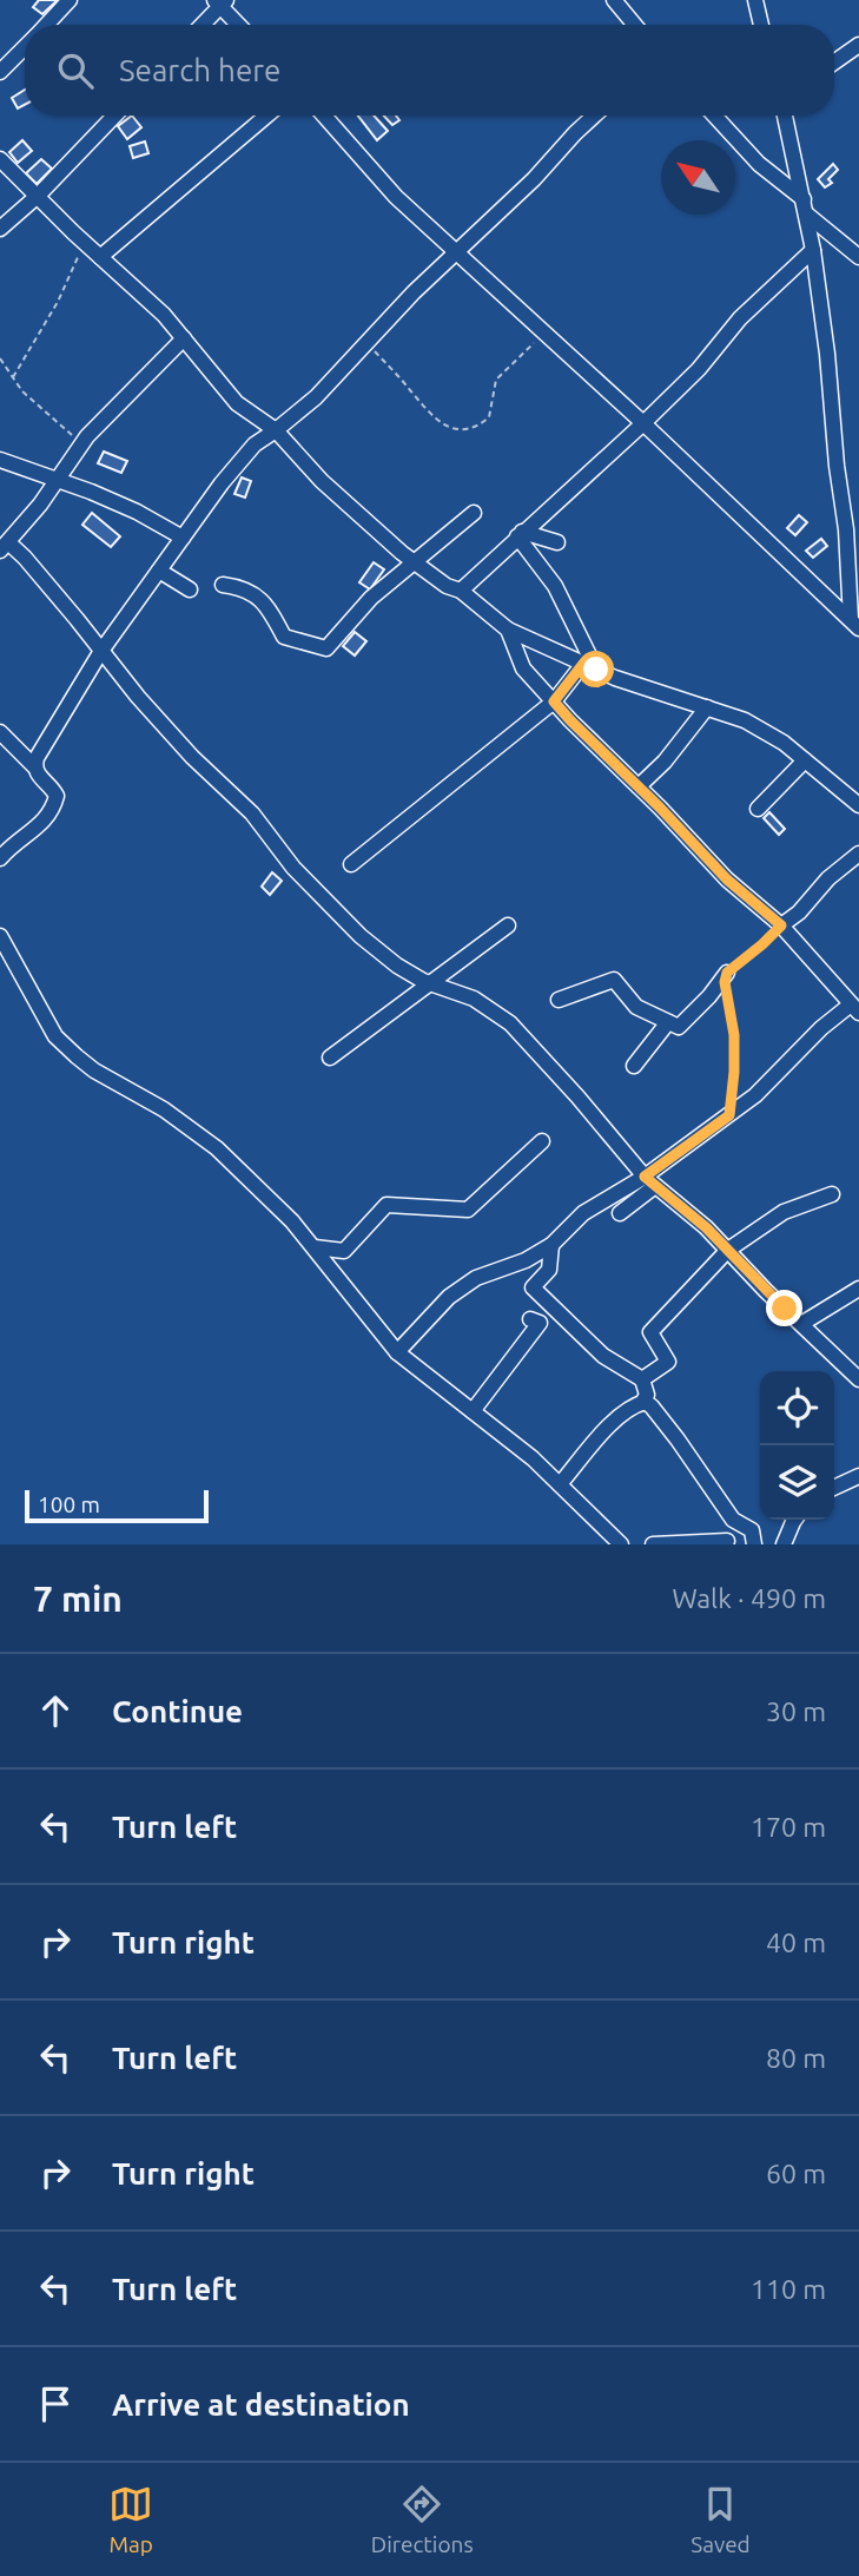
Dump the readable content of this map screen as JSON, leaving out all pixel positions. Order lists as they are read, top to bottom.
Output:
{
  "scale_bar": "100 m",
  "north": "top left",
  "page": {
    "search": "Search here",
    "scale": "100 m",
    "heading": ["7 min", "Walk · 490 m"],
    "list": [
      ["Continue", "30 m"],
      ["Turn left", "170 m"],
      ["Turn right", "40 m"],
      ["Turn left", "80 m"],
      ["Turn right", "60 m"],
      ["Turn left", "110 m"],
      "Arrive at destination"
    ],
    "nav": ["Map", "Directions", "Saved"]
  }
}
